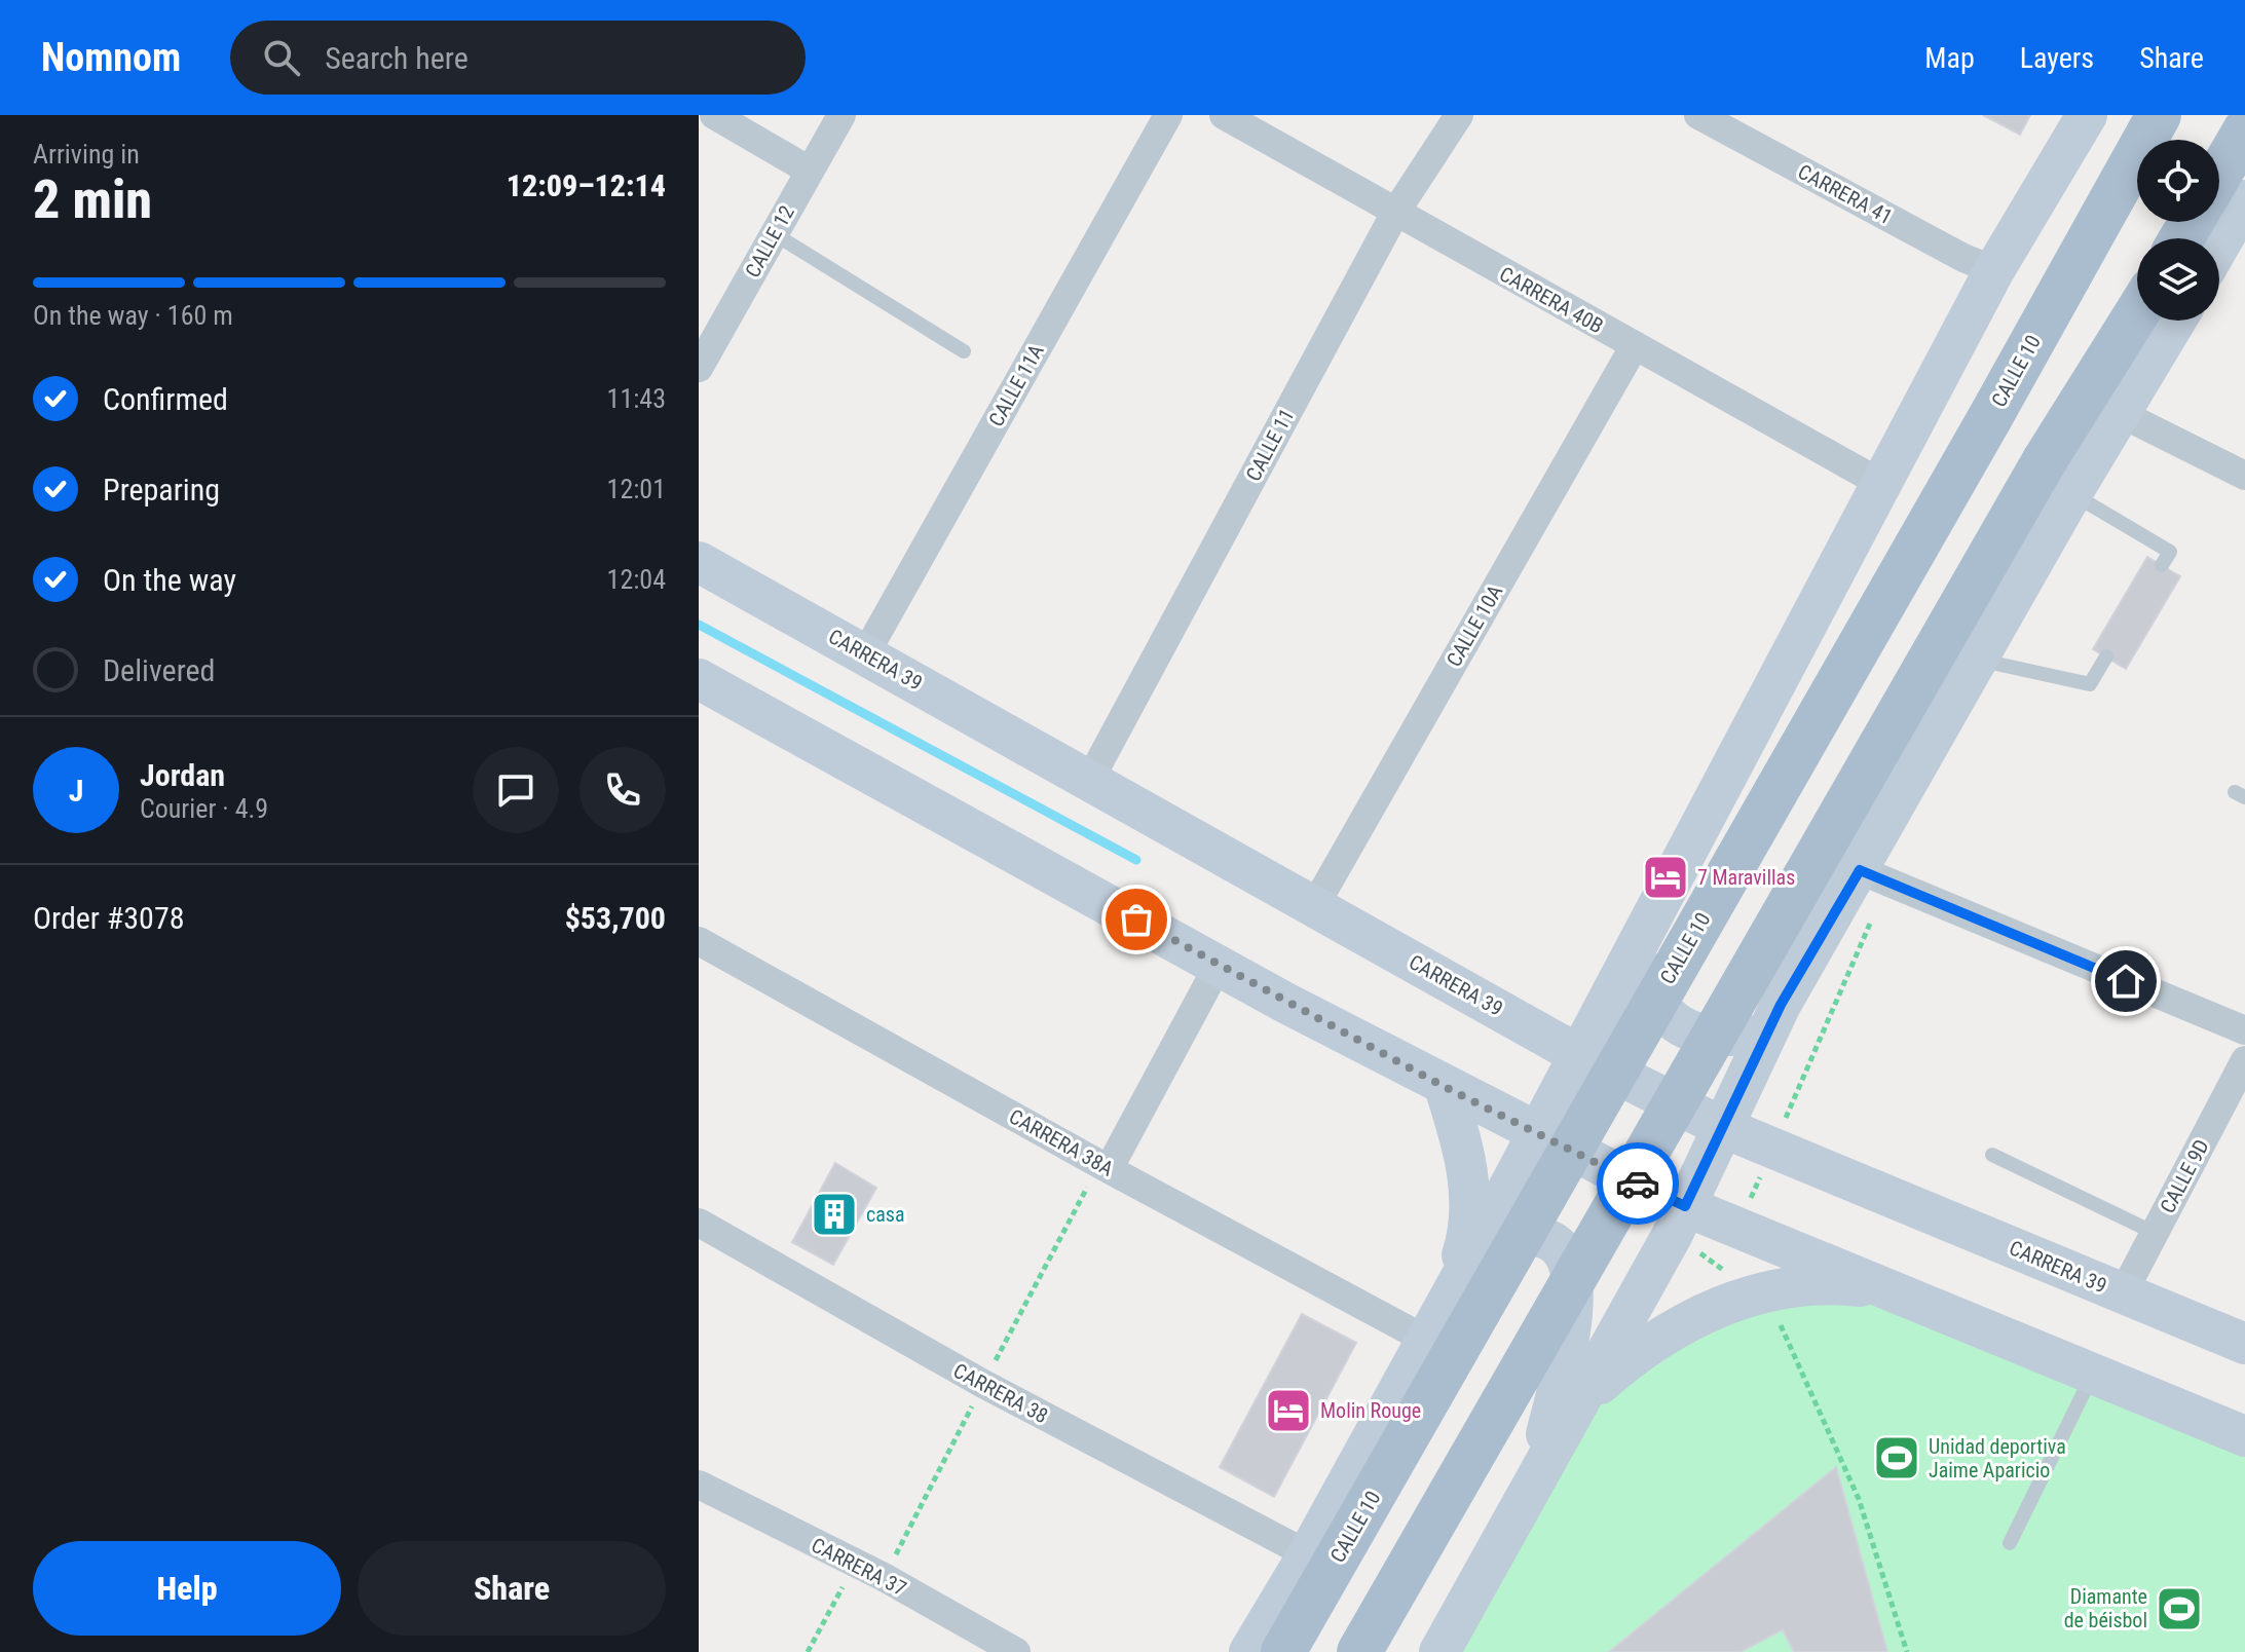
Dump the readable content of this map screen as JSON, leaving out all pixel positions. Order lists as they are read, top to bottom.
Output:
{
  "streets": {
    "main road": ["CALLE 10", "CARRERA 39"],
    "street": [
      "CARRERA 41",
      "CALLE 12",
      "CARRERA 40B",
      "CALLE 11A",
      "CALLE 11",
      "CALLE 10A",
      "CARRERA 38A",
      "CALLE 9D",
      "CARRERA 38",
      "CARRERA 37"
    ]
  },
  "crossings": [
    ["CARRERA 41", "CALLE 10"],
    ["CARRERA 40B", "CALLE 10"],
    ["CARRERA 40B", "CALLE 11"],
    ["CARRERA 40B", "CALLE 10A"],
    ["CALLE 10", "CARRERA 39"],
    ["CALLE 10", "CARRERA 38A"],
    ["CALLE 10", "CARRERA 38"],
    ["CALLE 11A", "CARRERA 39"],
    ["CALLE 11", "CARRERA 39"],
    ["CALLE 10A", "CARRERA 39"],
    ["CARRERA 39", "CALLE 9D"]
  ],
  "places": {
    "hotel": ["7 Maravillas", "Molin Rouge"],
    "building": ["casa"],
    "sports": ["Unidad deportiva Jaime Aparicio", "Diamante de béisbol"]
  },
  "page": {
    "header": "Nomnom",
    "search": "Search here",
    "nav": ["Map", "Layers", "Share"],
    "heading": ["2 min", "Arriving in", "12:09–12:14"],
    "panel": [
      "Jordan",
      "Courier · 4.9",
      "Order #3078",
      "$53,700"
    ],
    "bar": "On the way · 160 m",
    "list": [
      ["Confirmed", "11:43"],
      ["Preparing", "12:01"],
      ["On the way", "12:04"],
      "Delivered"
    ],
    "round": "J",
    "buttons": ["Help", "Share"]
  }
}
